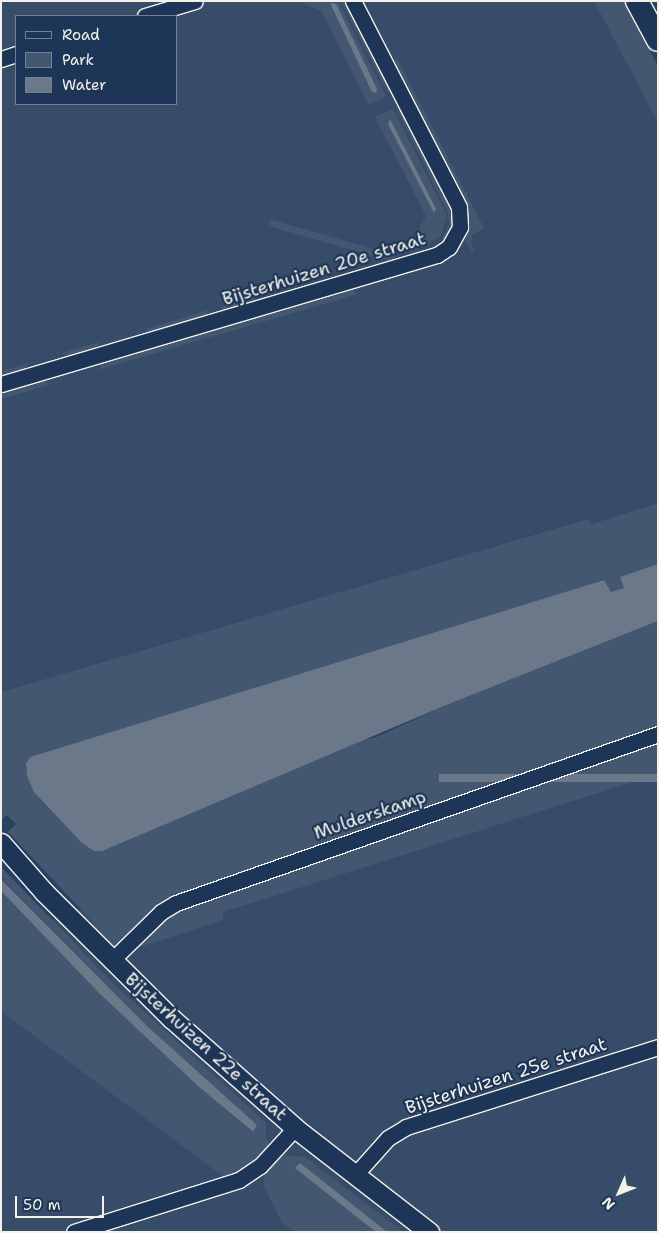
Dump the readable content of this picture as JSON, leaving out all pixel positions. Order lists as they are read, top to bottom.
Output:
{
  "streets": {
    "main road": ["Bijsterhuizen 22e straat"],
    "street": ["Bijsterhuizen 20e straat", "Mulderskamp", "Bijsterhuizen 25e straat"]
  },
  "crossings": [
    ["Mulderskamp", "Bijsterhuizen 22e straat"],
    ["Bijsterhuizen 22e straat", "Bijsterhuizen 25e straat"]
  ],
  "legend": ["Road", "Park", "Water"],
  "scale_bar": "50 m",
  "north": "bottom left"
}
